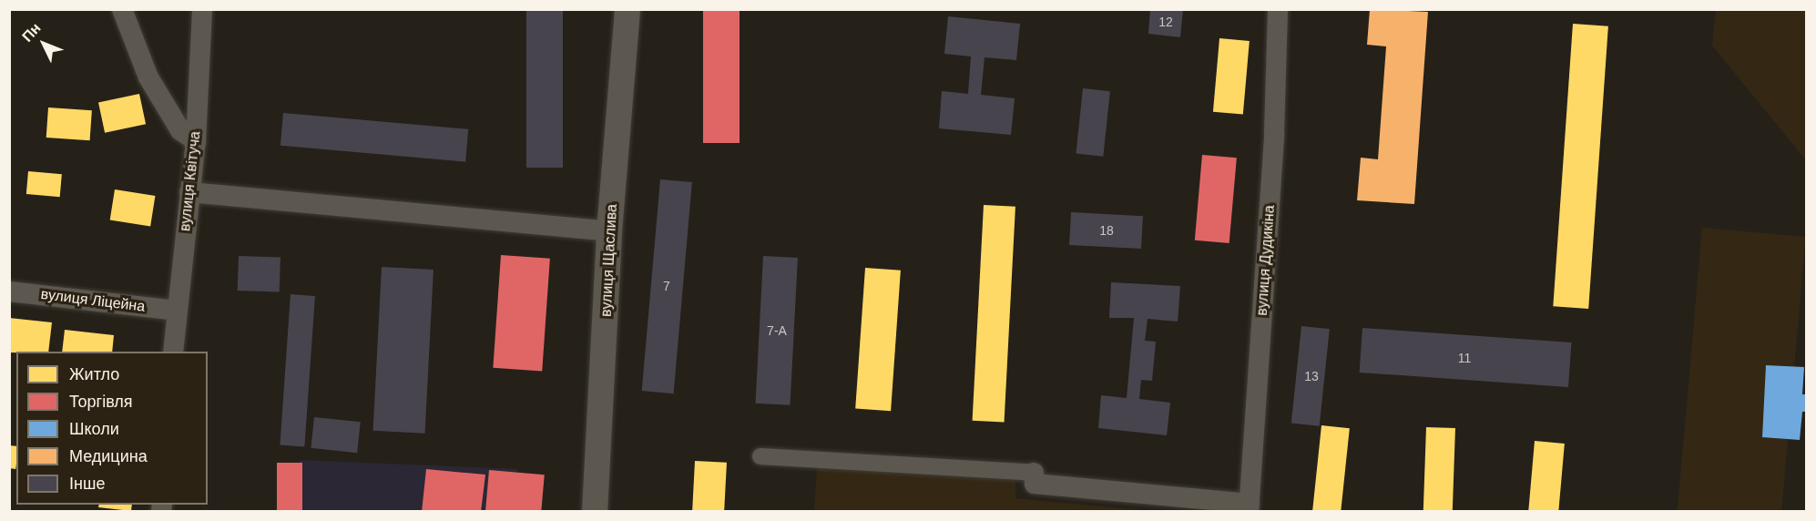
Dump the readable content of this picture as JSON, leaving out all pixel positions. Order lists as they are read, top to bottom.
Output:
{
  "streets": {
    "street": [
      "вулиця Квітуча",
      "вулиця Щаслива",
      "вулиця Дудикіна",
      "вулиця Ліцейна"
    ]
  },
  "crossings": [
    ["вулиця Квітуча", "вулиця Ліцейна"]
  ],
  "house_numbers": [
    "12",
    "18",
    "7",
    "7-А",
    "11",
    "13"
  ],
  "legend": [
    "Житло",
    "Торгівля",
    "Школи",
    "Медицина",
    "Інше"
  ],
  "north": "top left"
}
